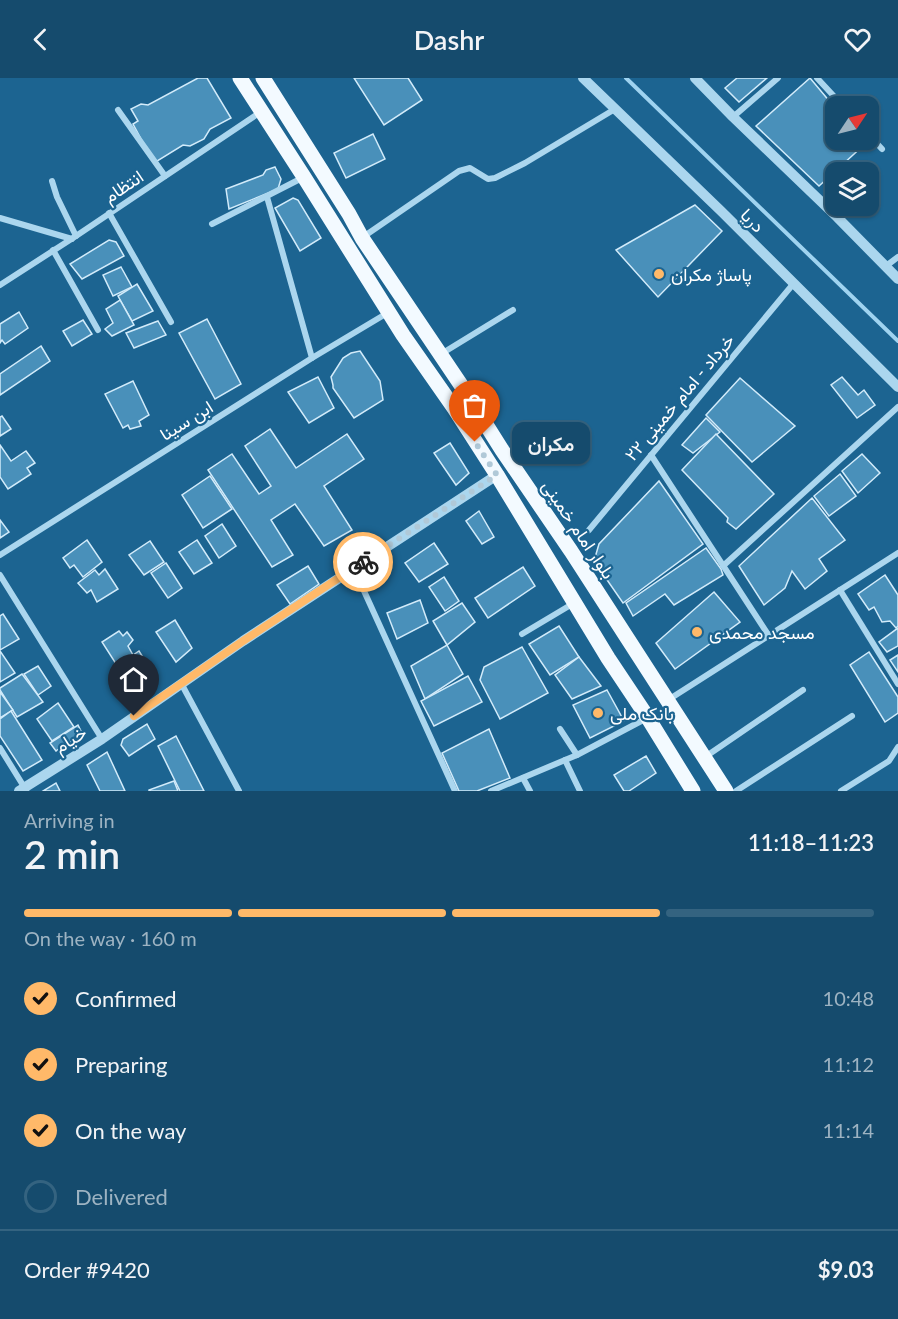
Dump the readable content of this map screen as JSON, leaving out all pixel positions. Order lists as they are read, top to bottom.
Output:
{
  "streets": {
    "main road": ["بلوار امام خمینی"],
    "street": [
      "انتظام",
      "دریا",
      "خرداد - امام خمینی ۲۲",
      "ابن سینا",
      "خیام"
    ]
  },
  "crossings": [
    ["دریا", "خرداد - امام خمینی ۲۲"]
  ],
  "places": [
    "پاساژ مکران",
    "مکران",
    "مسجد محمدی",
    "بانک ملی"
  ],
  "north": "top right",
  "page": {
    "header": "Dashr",
    "bubble": "مکران",
    "heading": ["2 min", "Arriving in", "11:18–11:23"],
    "panel": ["Order #9420", "$9.03"],
    "bar": "On the way · 160 m",
    "list": [
      ["Confirmed", "10:48"],
      ["Preparing", "11:12"],
      ["On the way", "11:14"],
      "Delivered"
    ]
  }
}
